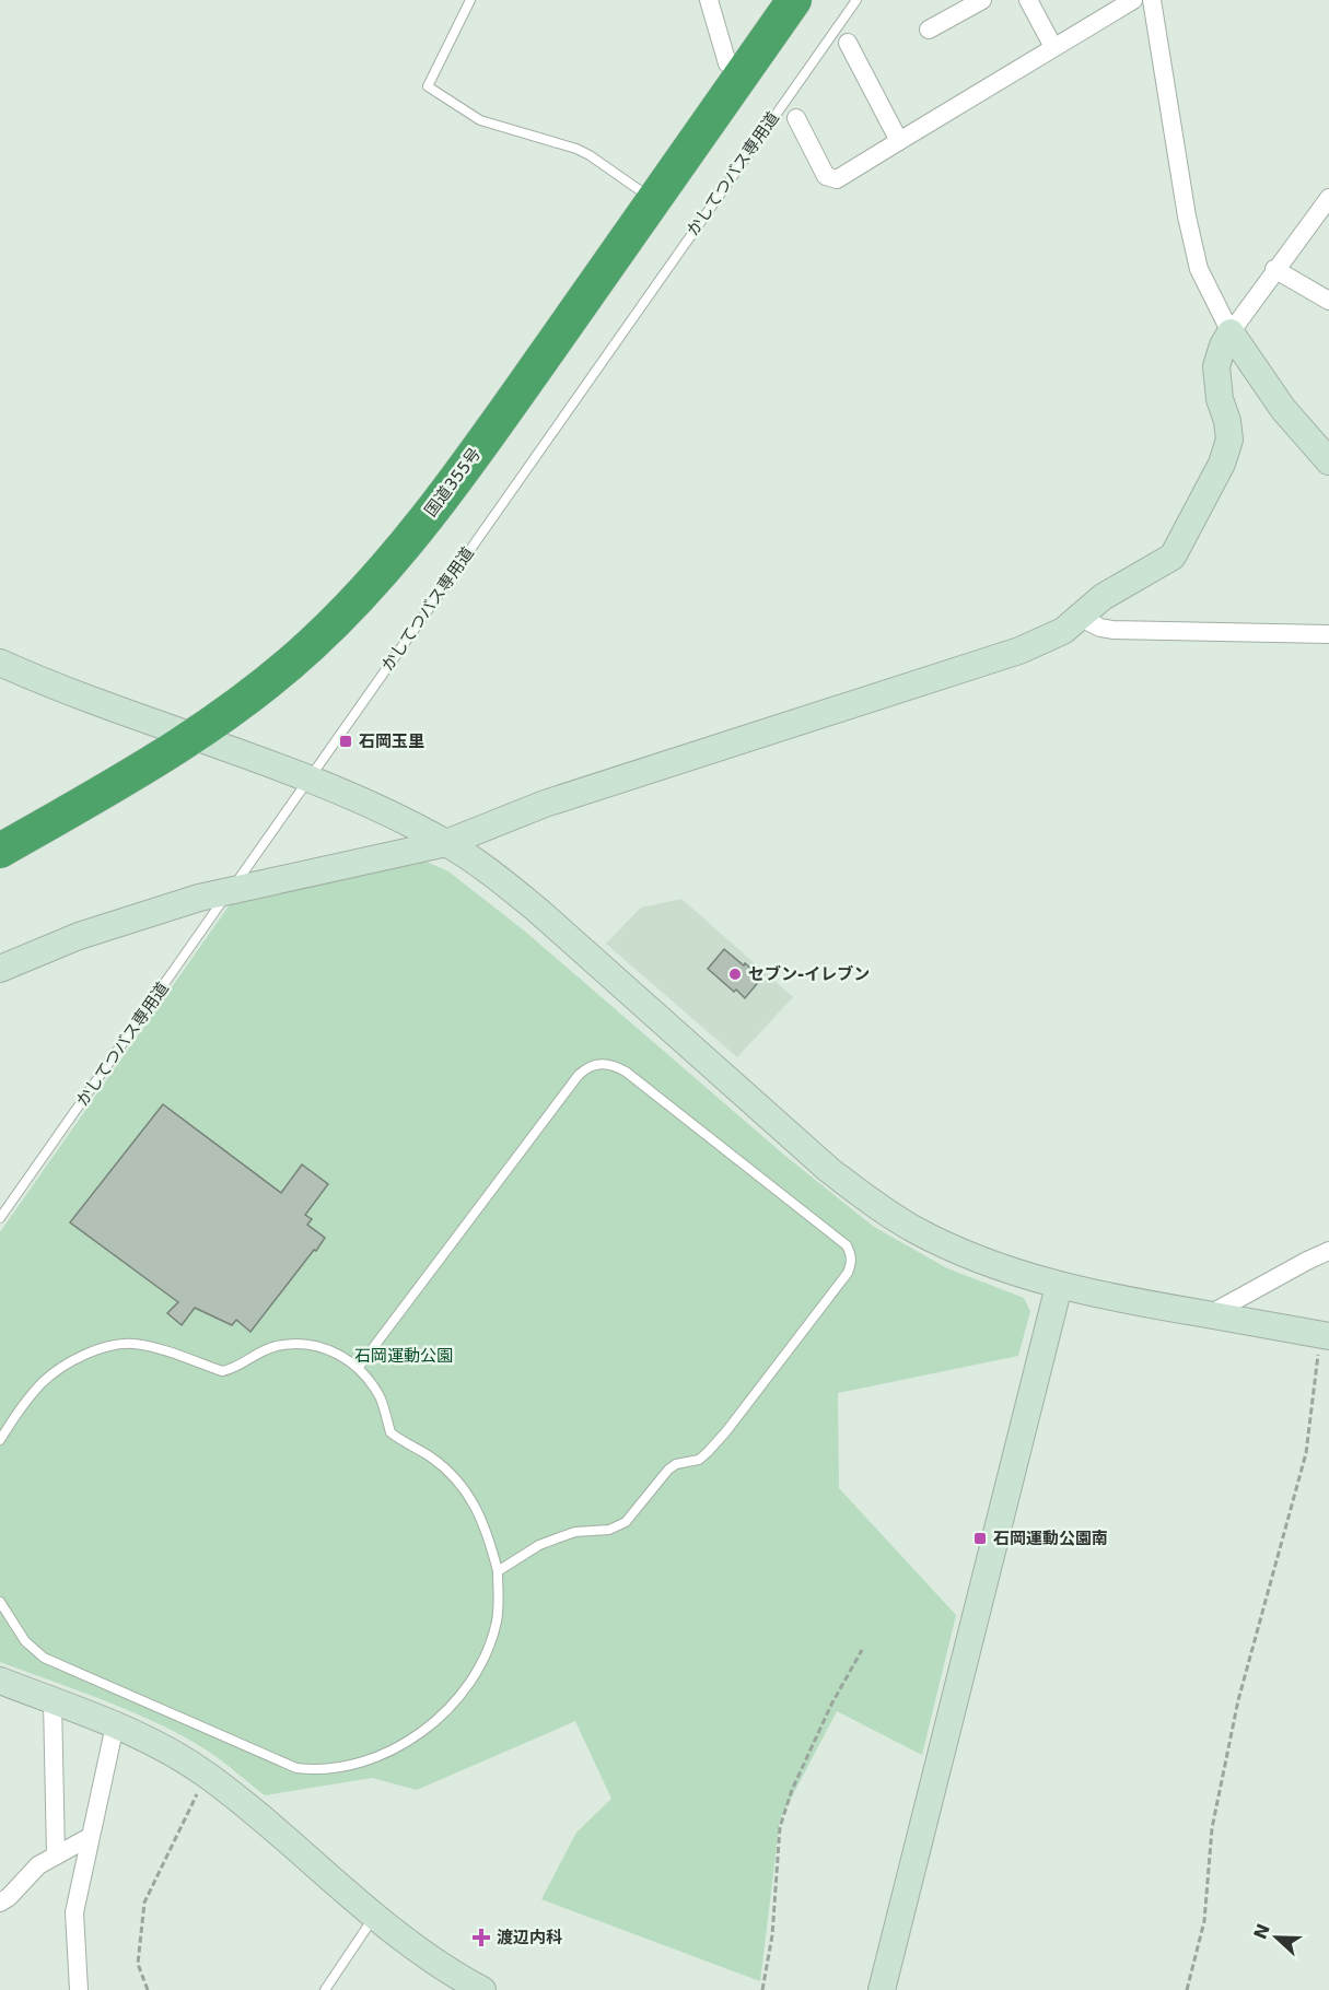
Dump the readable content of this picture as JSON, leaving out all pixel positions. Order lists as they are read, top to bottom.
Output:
{
  "streets": {
    "highway": ["国道355号"],
    "lane": ["かしてつバス専用道"]
  },
  "parks": ["石岡運動公園"],
  "places": {
    "transit": ["石岡玉里", "石岡運動公園南"],
    "other": ["セブン-イレブン"],
    "health": ["渡辺内科"]
  },
  "north": "left"
}
